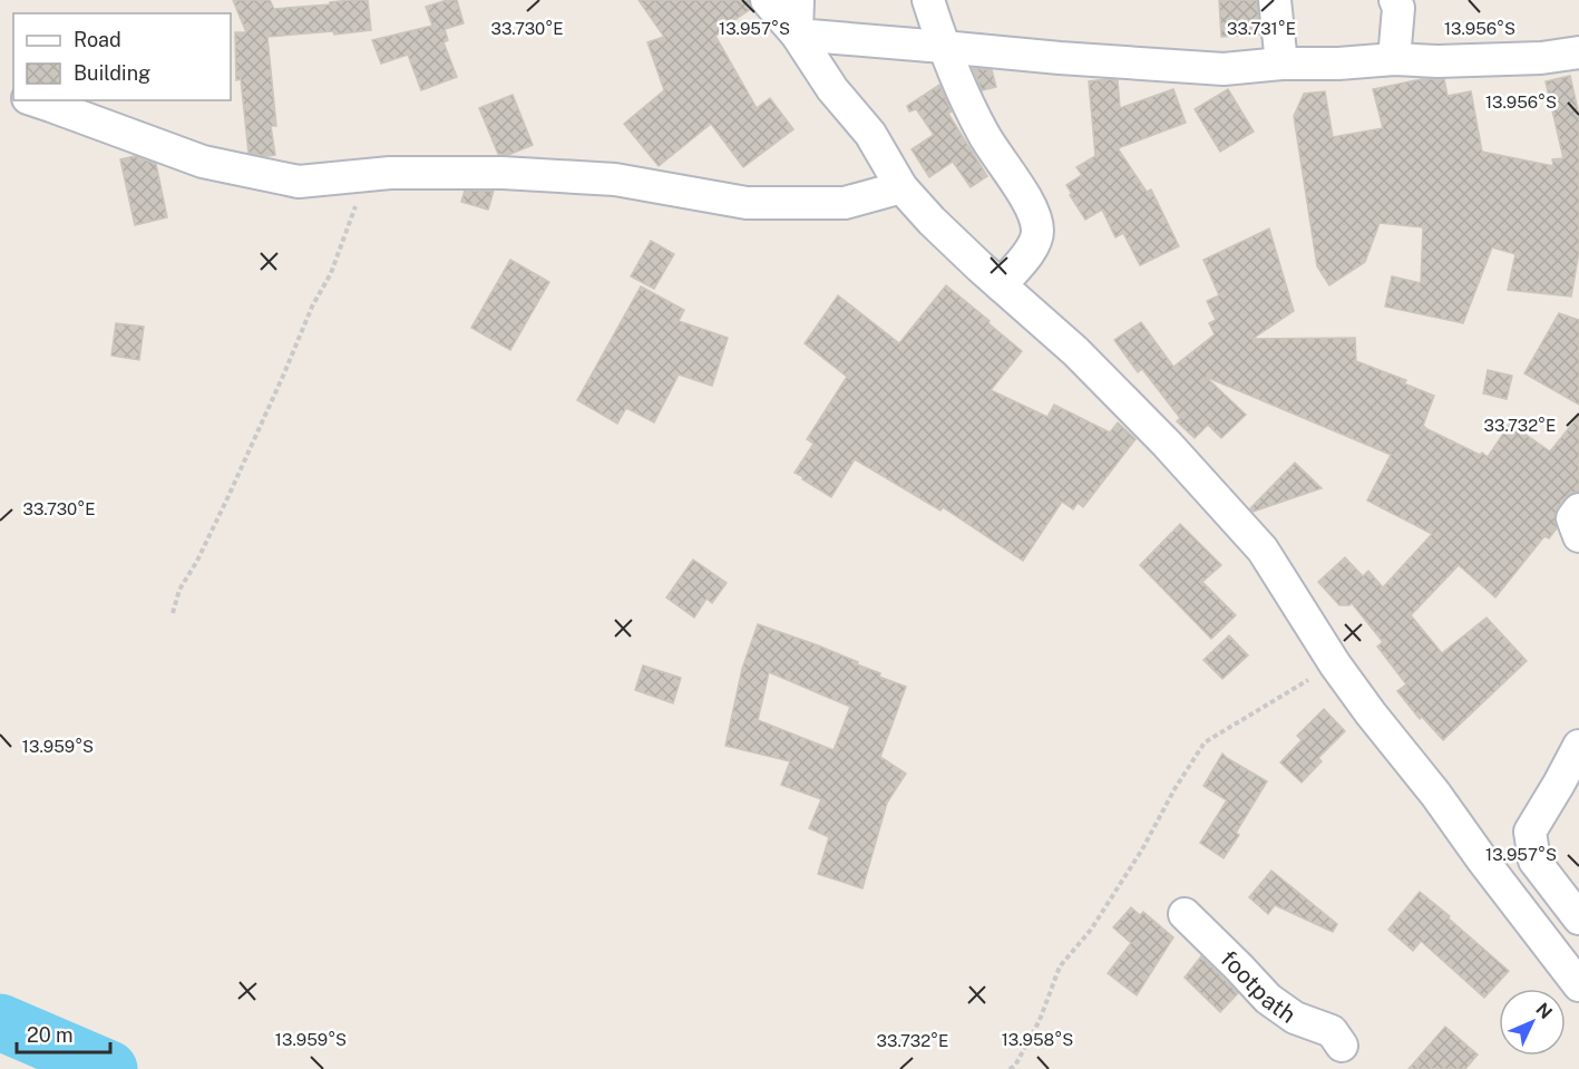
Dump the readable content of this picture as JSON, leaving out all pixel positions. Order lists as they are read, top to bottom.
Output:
{
  "streets": {
    "street": ["footpath"]
  },
  "legend": ["Road", "Building"],
  "scale_bar": "20 m",
  "north": "top right",
  "coordinates": [
    "33.730°E",
    "33.731°E",
    "13.957°S",
    "13.956°S",
    "33.732°E",
    "13.959°S",
    "13.958°S"
  ]
}
